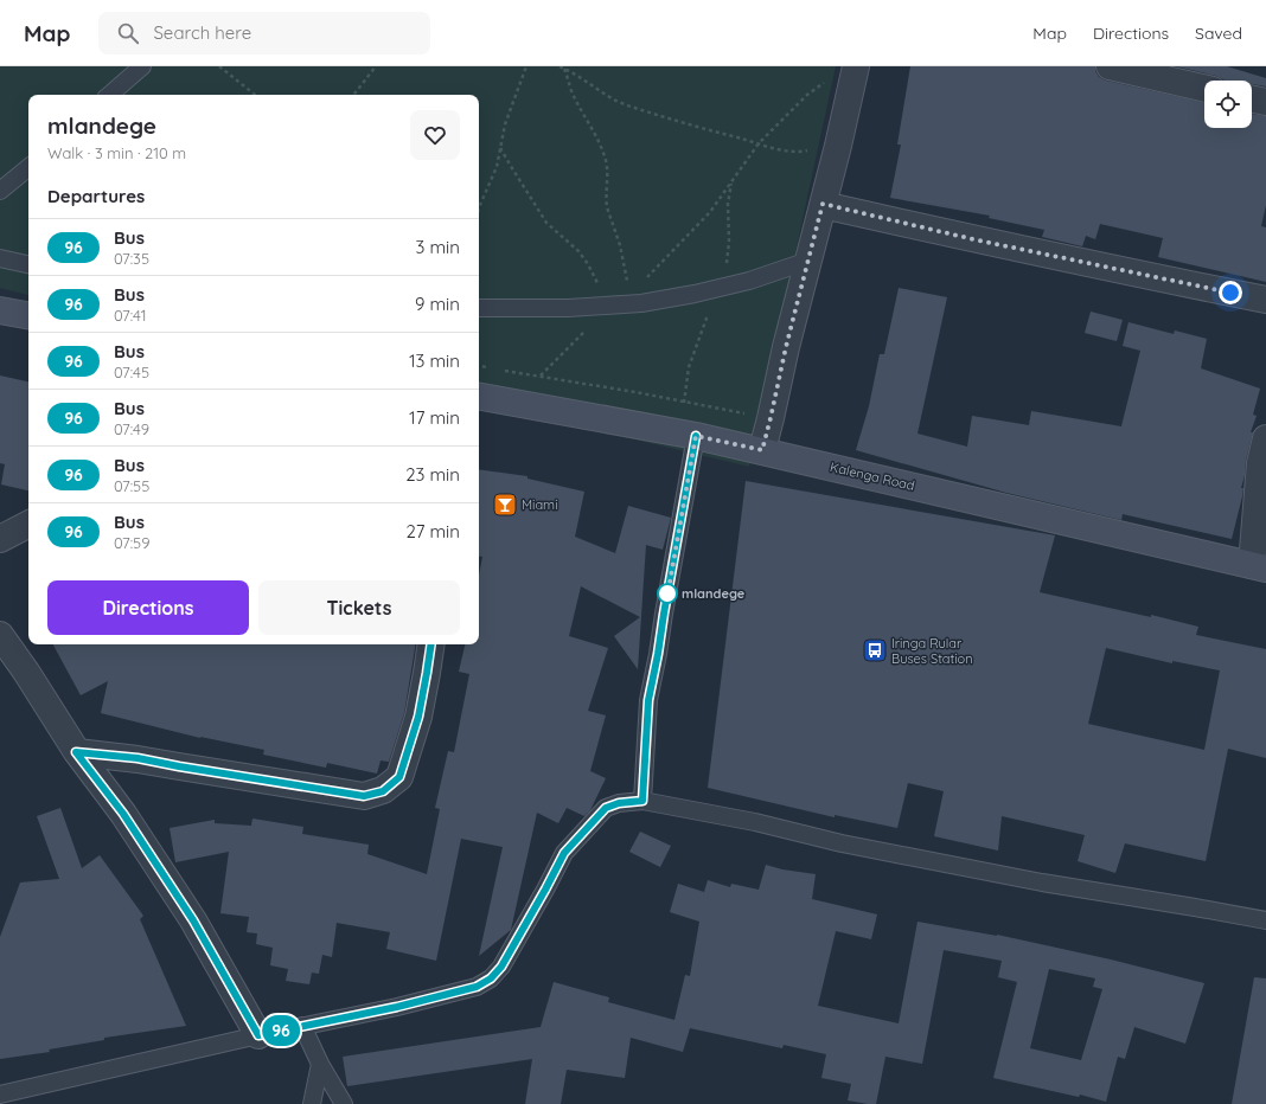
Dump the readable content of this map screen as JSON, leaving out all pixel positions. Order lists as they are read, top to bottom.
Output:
{
  "streets": {
    "main road": ["Kalenga Road"]
  },
  "places": {
    "bar": ["Miami"],
    "other": ["mlandege"],
    "bus stop": ["Iringa Rular Buses Station"]
  },
  "lines": ["bus line 96"],
  "page": {
    "header": "Map",
    "search": "Search here",
    "nav": ["Map", "Directions", "Saved"],
    "on_map": "96",
    "heading": [
      ["mlandege", "Walk · 3 min · 210 m"],
      "Departures"
    ],
    "list": [
      {
        "mark": "96",
        "name": "Bus",
        "note": "07:35",
        "value": "3 min"
      },
      {
        "mark": "96",
        "name": "Bus",
        "note": "07:41",
        "value": "9 min"
      },
      {
        "mark": "96",
        "name": "Bus",
        "note": "07:45",
        "value": "13 min"
      },
      {
        "mark": "96",
        "name": "Bus",
        "note": "07:49",
        "value": "17 min"
      },
      {
        "mark": "96",
        "name": "Bus",
        "note": "07:55",
        "value": "23 min"
      },
      {
        "mark": "96",
        "name": "Bus",
        "note": "07:59",
        "value": "27 min"
      }
    ],
    "buttons": ["Directions", "Tickets"]
  }
}
